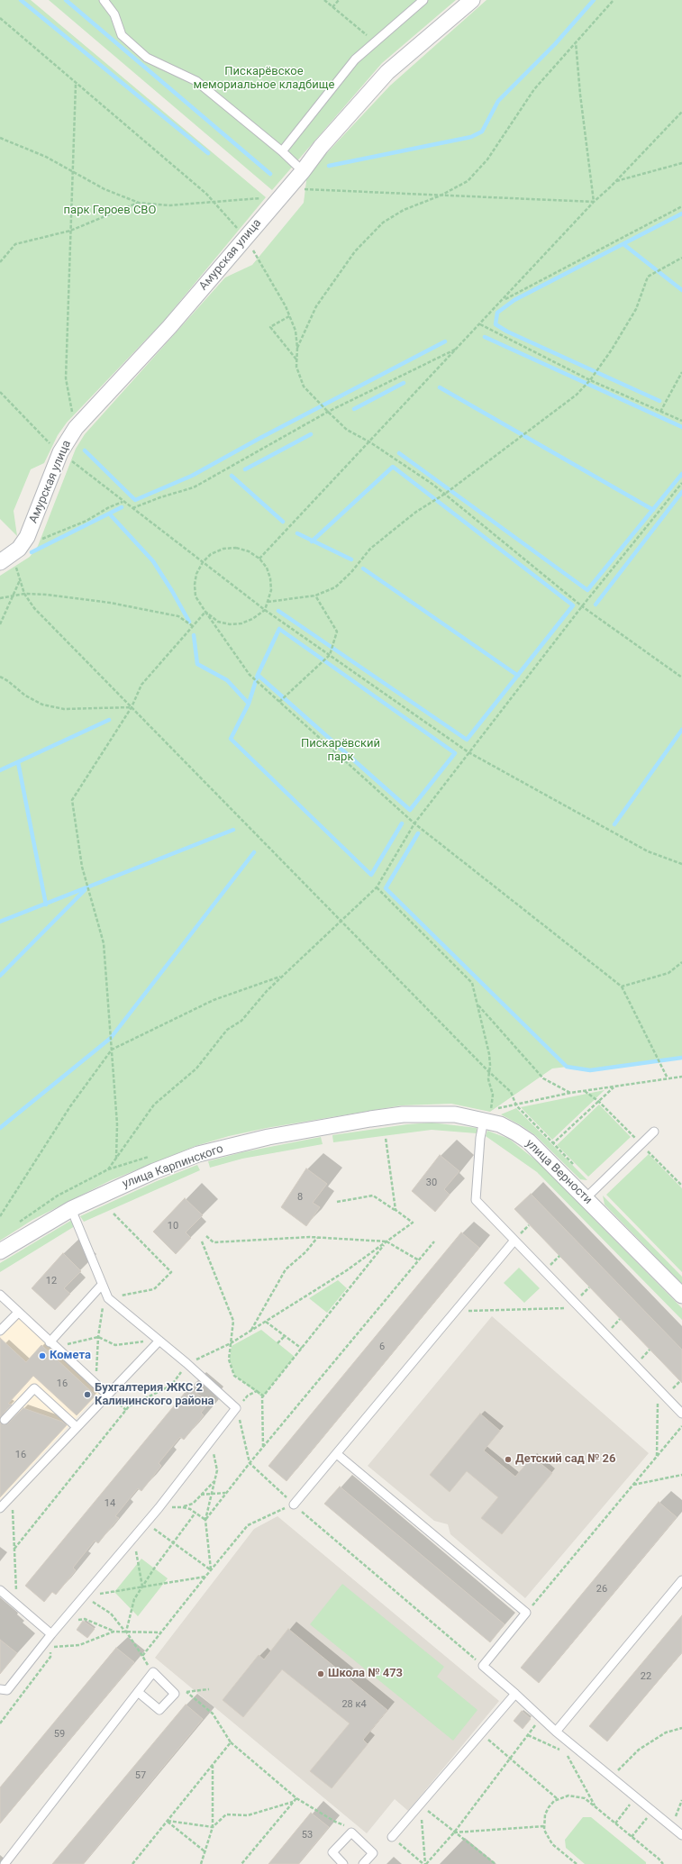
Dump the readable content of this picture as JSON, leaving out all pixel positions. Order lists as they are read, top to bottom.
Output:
{
  "streets": {
    "street": ["Амурская улица", "улица Карпинского", "улица Верности"]
  },
  "crossings": [
    ["улица Карпинского", "улица Верности"]
  ],
  "parks": ["Пискарёвское мемориальное кладбище", "парк Героев СВО", "Пискарёвский парк"],
  "places": [
    "Комета",
    "Бухгалтерия ЖКС 2 Калининского района",
    "Детский сад № 26",
    "Школа № 473"
  ],
  "house_numbers": [
    "30",
    "8",
    "10",
    "12",
    "6",
    "16",
    "16",
    "14",
    "26",
    "22",
    "28 к4",
    "59",
    "57",
    "53"
  ]
}
